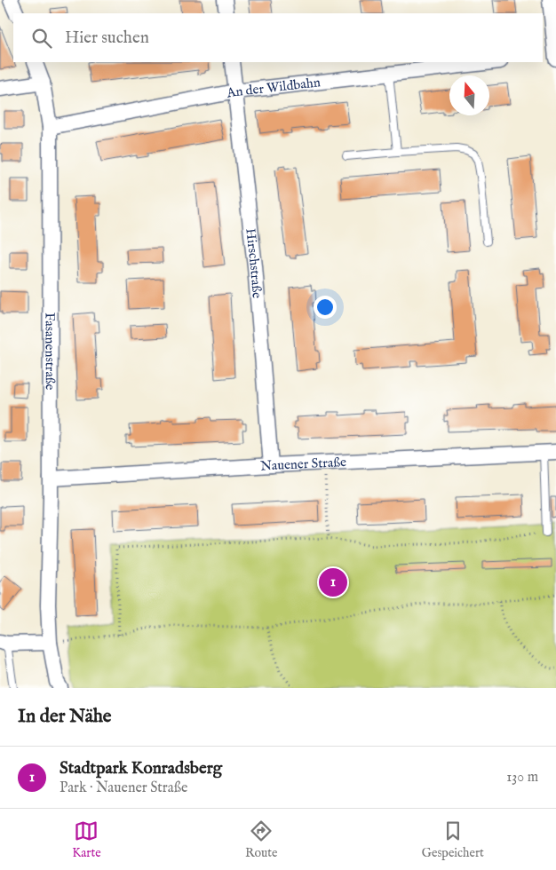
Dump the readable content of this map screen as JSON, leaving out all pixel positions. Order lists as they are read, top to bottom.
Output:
{
  "streets": {
    "street": [
      "An der Wildbahn",
      "Hirschstraße",
      "Fasanenstraße",
      "Nauener Straße"
    ]
  },
  "crossings": [
    ["An der Wildbahn", "Hirschstraße"],
    ["An der Wildbahn", "Fasanenstraße"],
    ["Hirschstraße", "Nauener Straße"],
    ["Fasanenstraße", "Nauener Straße"]
  ],
  "north": "top",
  "page": {
    "search": "Hier suchen",
    "pins": "1",
    "heading": "In der Nähe",
    "list": [
      {
        "mark": "1",
        "name": "Stadtpark Konradsberg",
        "note": "Park · Nauener Straße",
        "value": "130 m"
      }
    ],
    "nav": ["Karte", "Route", "Gespeichert"]
  }
}
